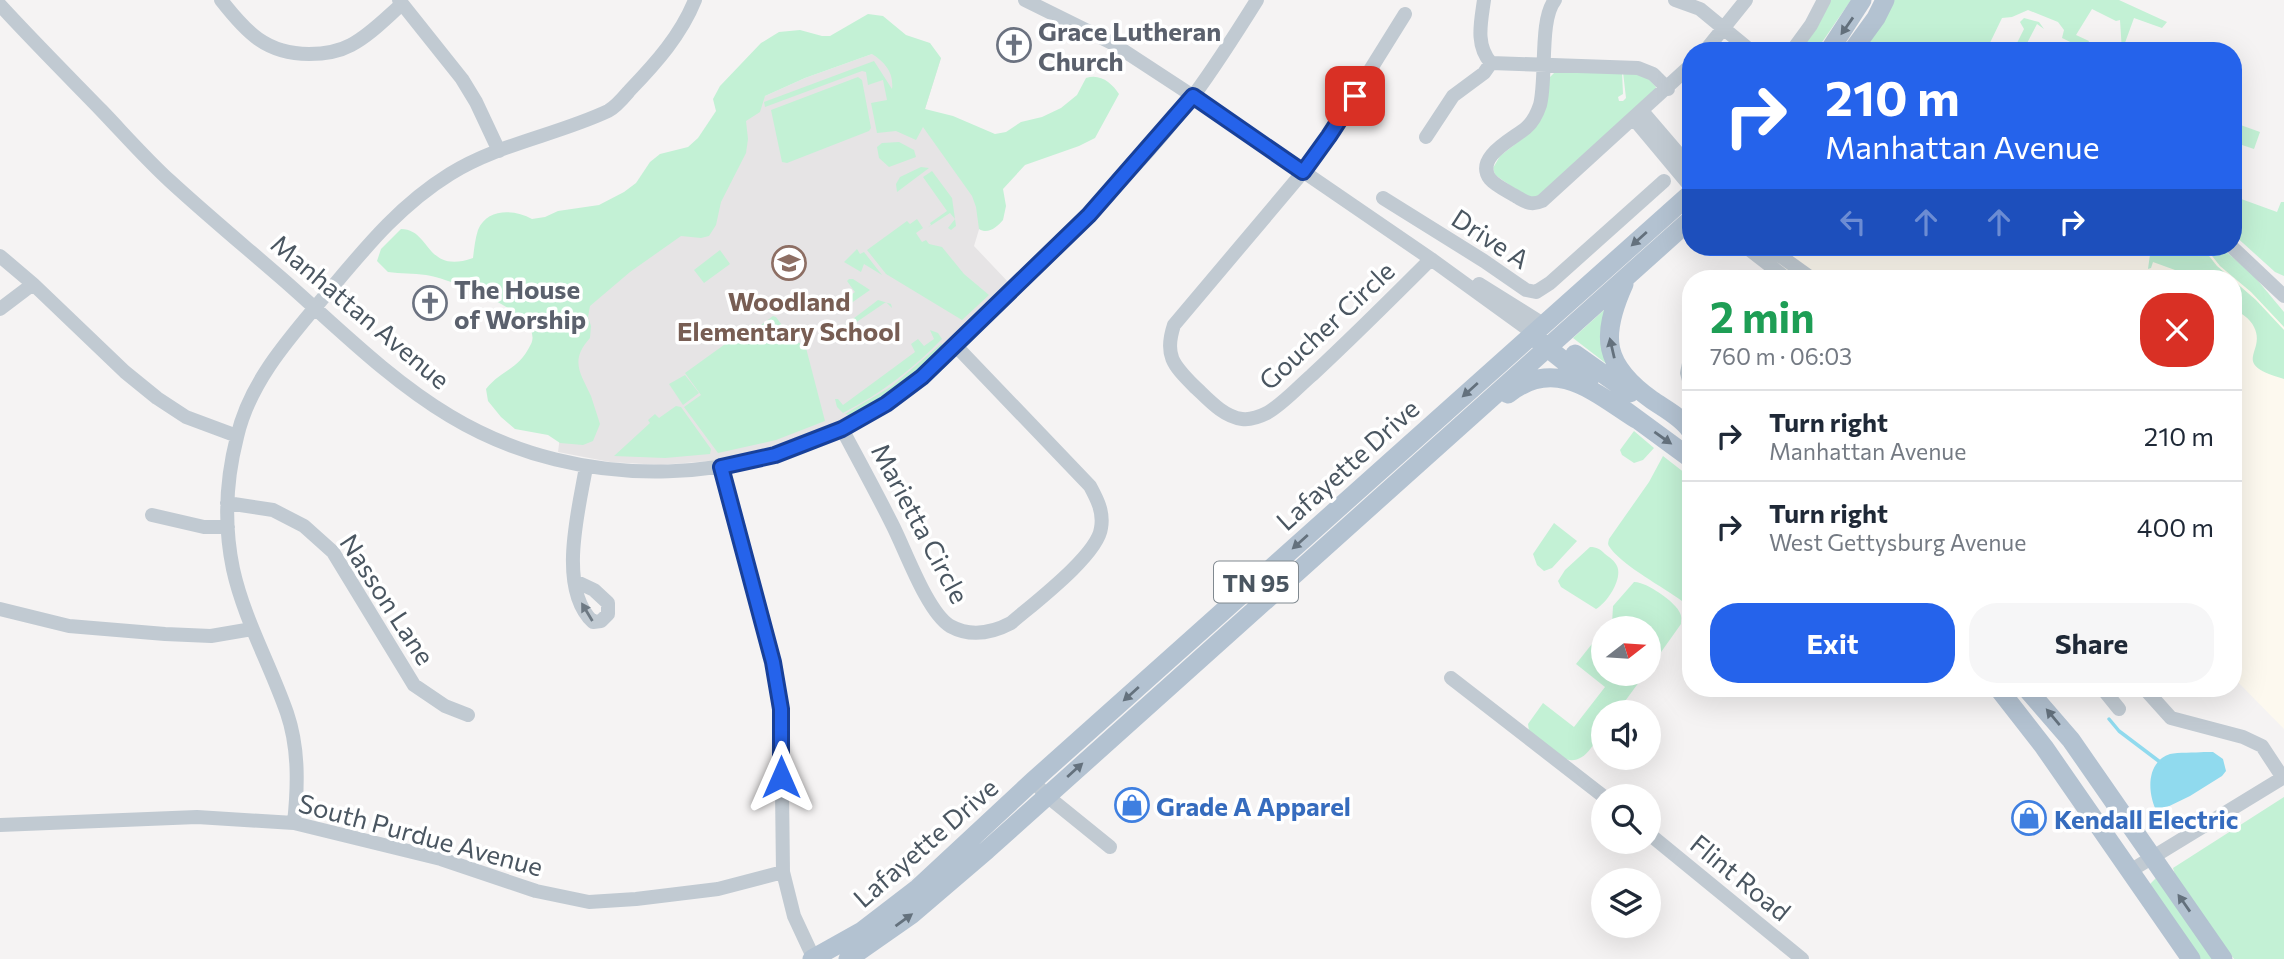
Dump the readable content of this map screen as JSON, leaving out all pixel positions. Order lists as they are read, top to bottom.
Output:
{
  "streets": {
    "main road": ["Lafayette Drive", "TN 95"],
    "street": [
      "Drive A",
      "Manhattan Avenue",
      "Goucher Circle",
      "Marietta Circle",
      "Nasson Lane",
      "South Purdue Avenue",
      "Flint Road"
    ]
  },
  "crossings": [
    ["Manhattan Avenue", "Marietta Circle"]
  ],
  "places": {
    "church": ["Grace Lutheran Church", "The House of Worship"],
    "school or university": ["Woodland Elementary School"],
    "shop": ["Grade A Apparel", "Kendall Electric"]
  },
  "north": "right",
  "page": {
    "turn": ["210 m", "Manhattan Avenue"],
    "heading": ["2 min", "760 m · 06:03"],
    "list": [
      {
        "name": "Turn right",
        "note": "Manhattan Avenue",
        "value": "210 m"
      },
      {
        "name": "Turn right",
        "note": "West Gettysburg Avenue",
        "value": "400 m"
      }
    ],
    "buttons": ["Exit", "Share"]
  }
}
